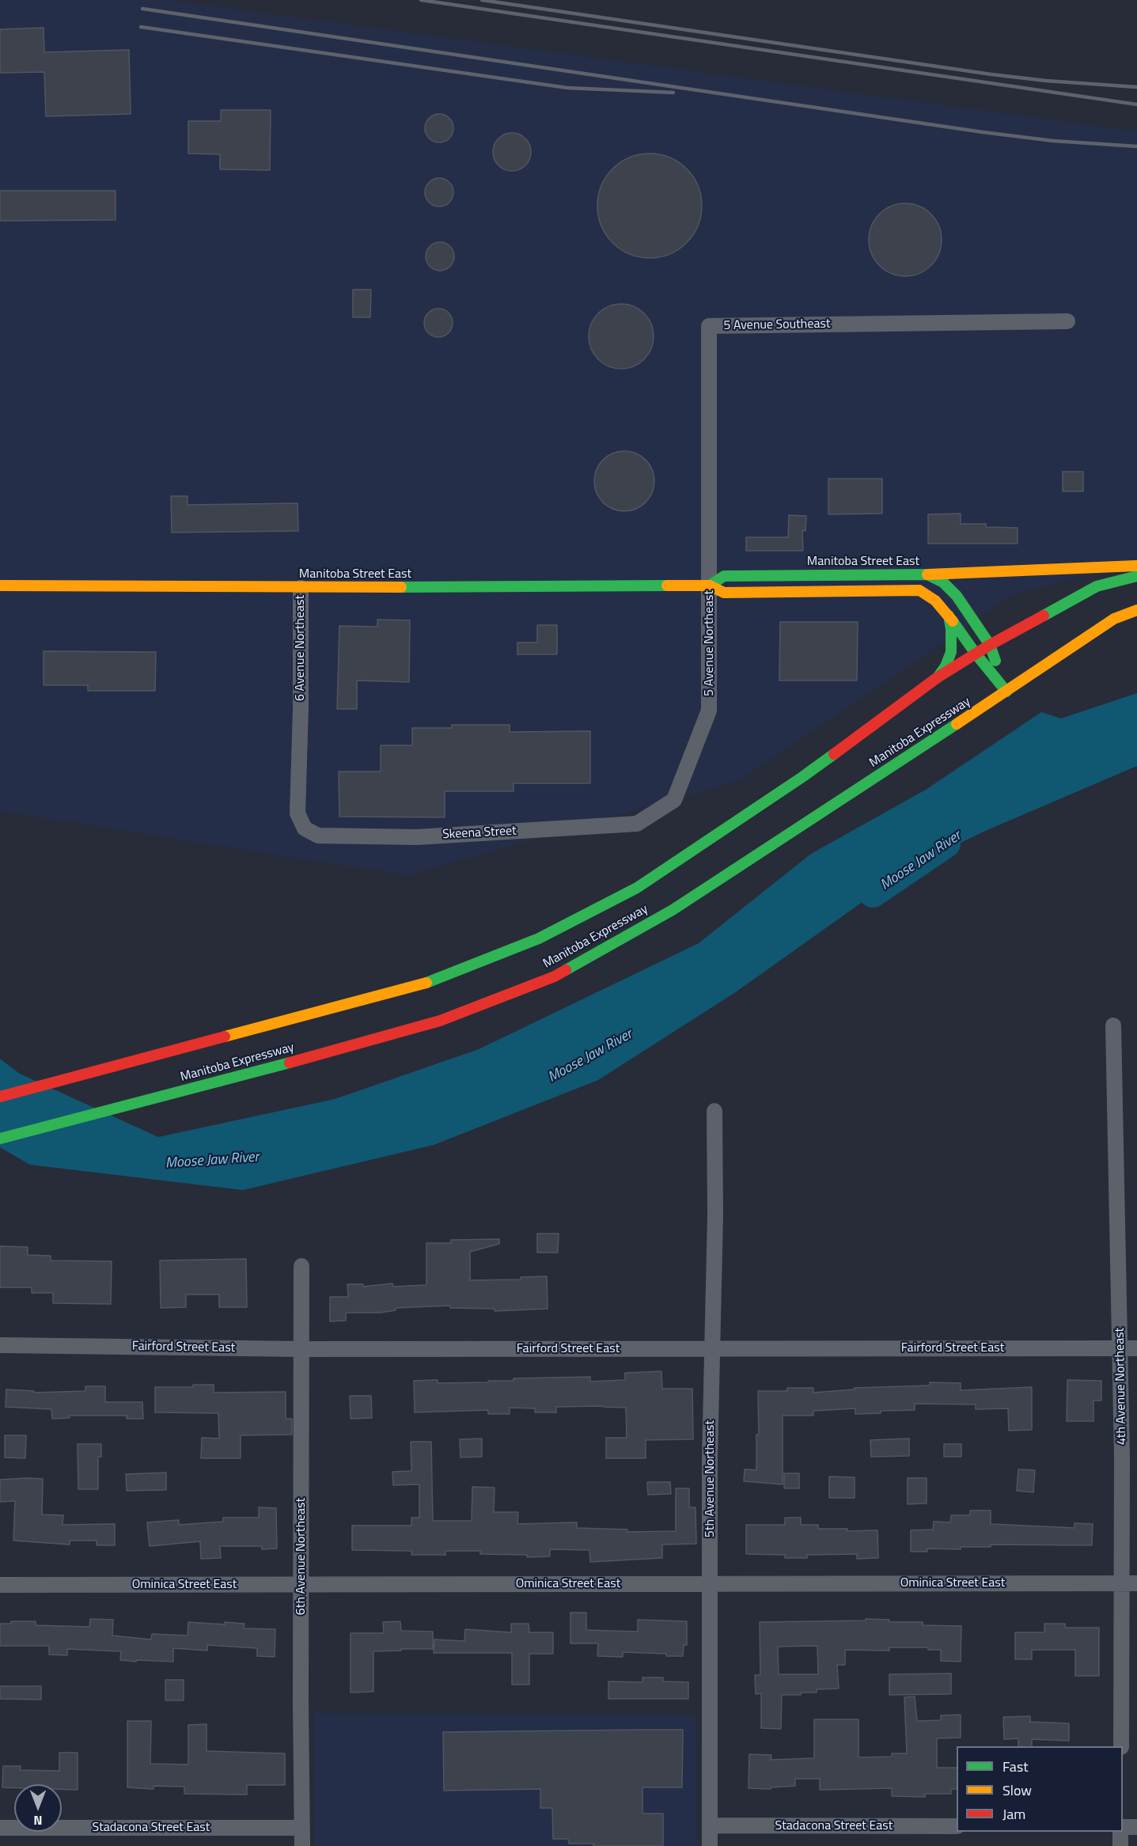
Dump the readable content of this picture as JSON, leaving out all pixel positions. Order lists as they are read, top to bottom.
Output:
{
  "streets": {
    "main road": ["Manitoba Street East", "Manitoba Expressway"],
    "street": [
      "5 Avenue Southeast",
      "5 Avenue Northeast",
      "6 Avenue Northeast",
      "Skeena Street",
      "Fairford Street East",
      "4th Avenue Northeast",
      "5th Avenue Northeast",
      "6th Avenue Northeast",
      "Ominica Street East",
      "Stadacona Street East"
    ]
  },
  "crossings": [
    ["5 Avenue Southeast", "Manitoba Street East"],
    ["5 Avenue Southeast", "5 Avenue Northeast"],
    ["Manitoba Street East", "5 Avenue Northeast"],
    ["Manitoba Street East", "6 Avenue Northeast"],
    ["Manitoba Street East", "Manitoba Expressway"],
    ["5 Avenue Northeast", "Skeena Street"],
    ["6 Avenue Northeast", "Skeena Street"],
    ["Fairford Street East", "4th Avenue Northeast"],
    ["Fairford Street East", "5th Avenue Northeast"],
    ["Fairford Street East", "6th Avenue Northeast"],
    ["4th Avenue Northeast", "Ominica Street East"],
    ["5th Avenue Northeast", "Ominica Street East"],
    ["5th Avenue Northeast", "Stadacona Street East"],
    ["6th Avenue Northeast", "Ominica Street East"],
    ["6th Avenue Northeast", "Stadacona Street East"]
  ],
  "water": ["Moose Jaw River"],
  "legend": ["Fast", "Slow", "Jam"],
  "north": "bottom"
}
